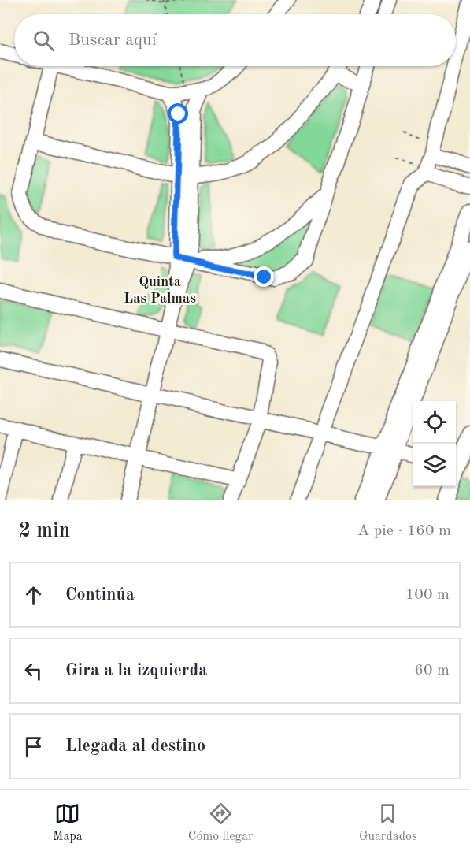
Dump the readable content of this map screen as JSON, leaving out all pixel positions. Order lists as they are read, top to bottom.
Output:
{
  "districts": ["Quinta Las Palmas"],
  "page": {
    "search": "Buscar aquí",
    "heading": ["2 min", "A pie · 160 m"],
    "list": [
      ["Continúa", "100 m"],
      ["Gira a la izquierda", "60 m"],
      "Llegada al destino"
    ],
    "nav": ["Mapa", "Cómo llegar", "Guardados"]
  }
}
